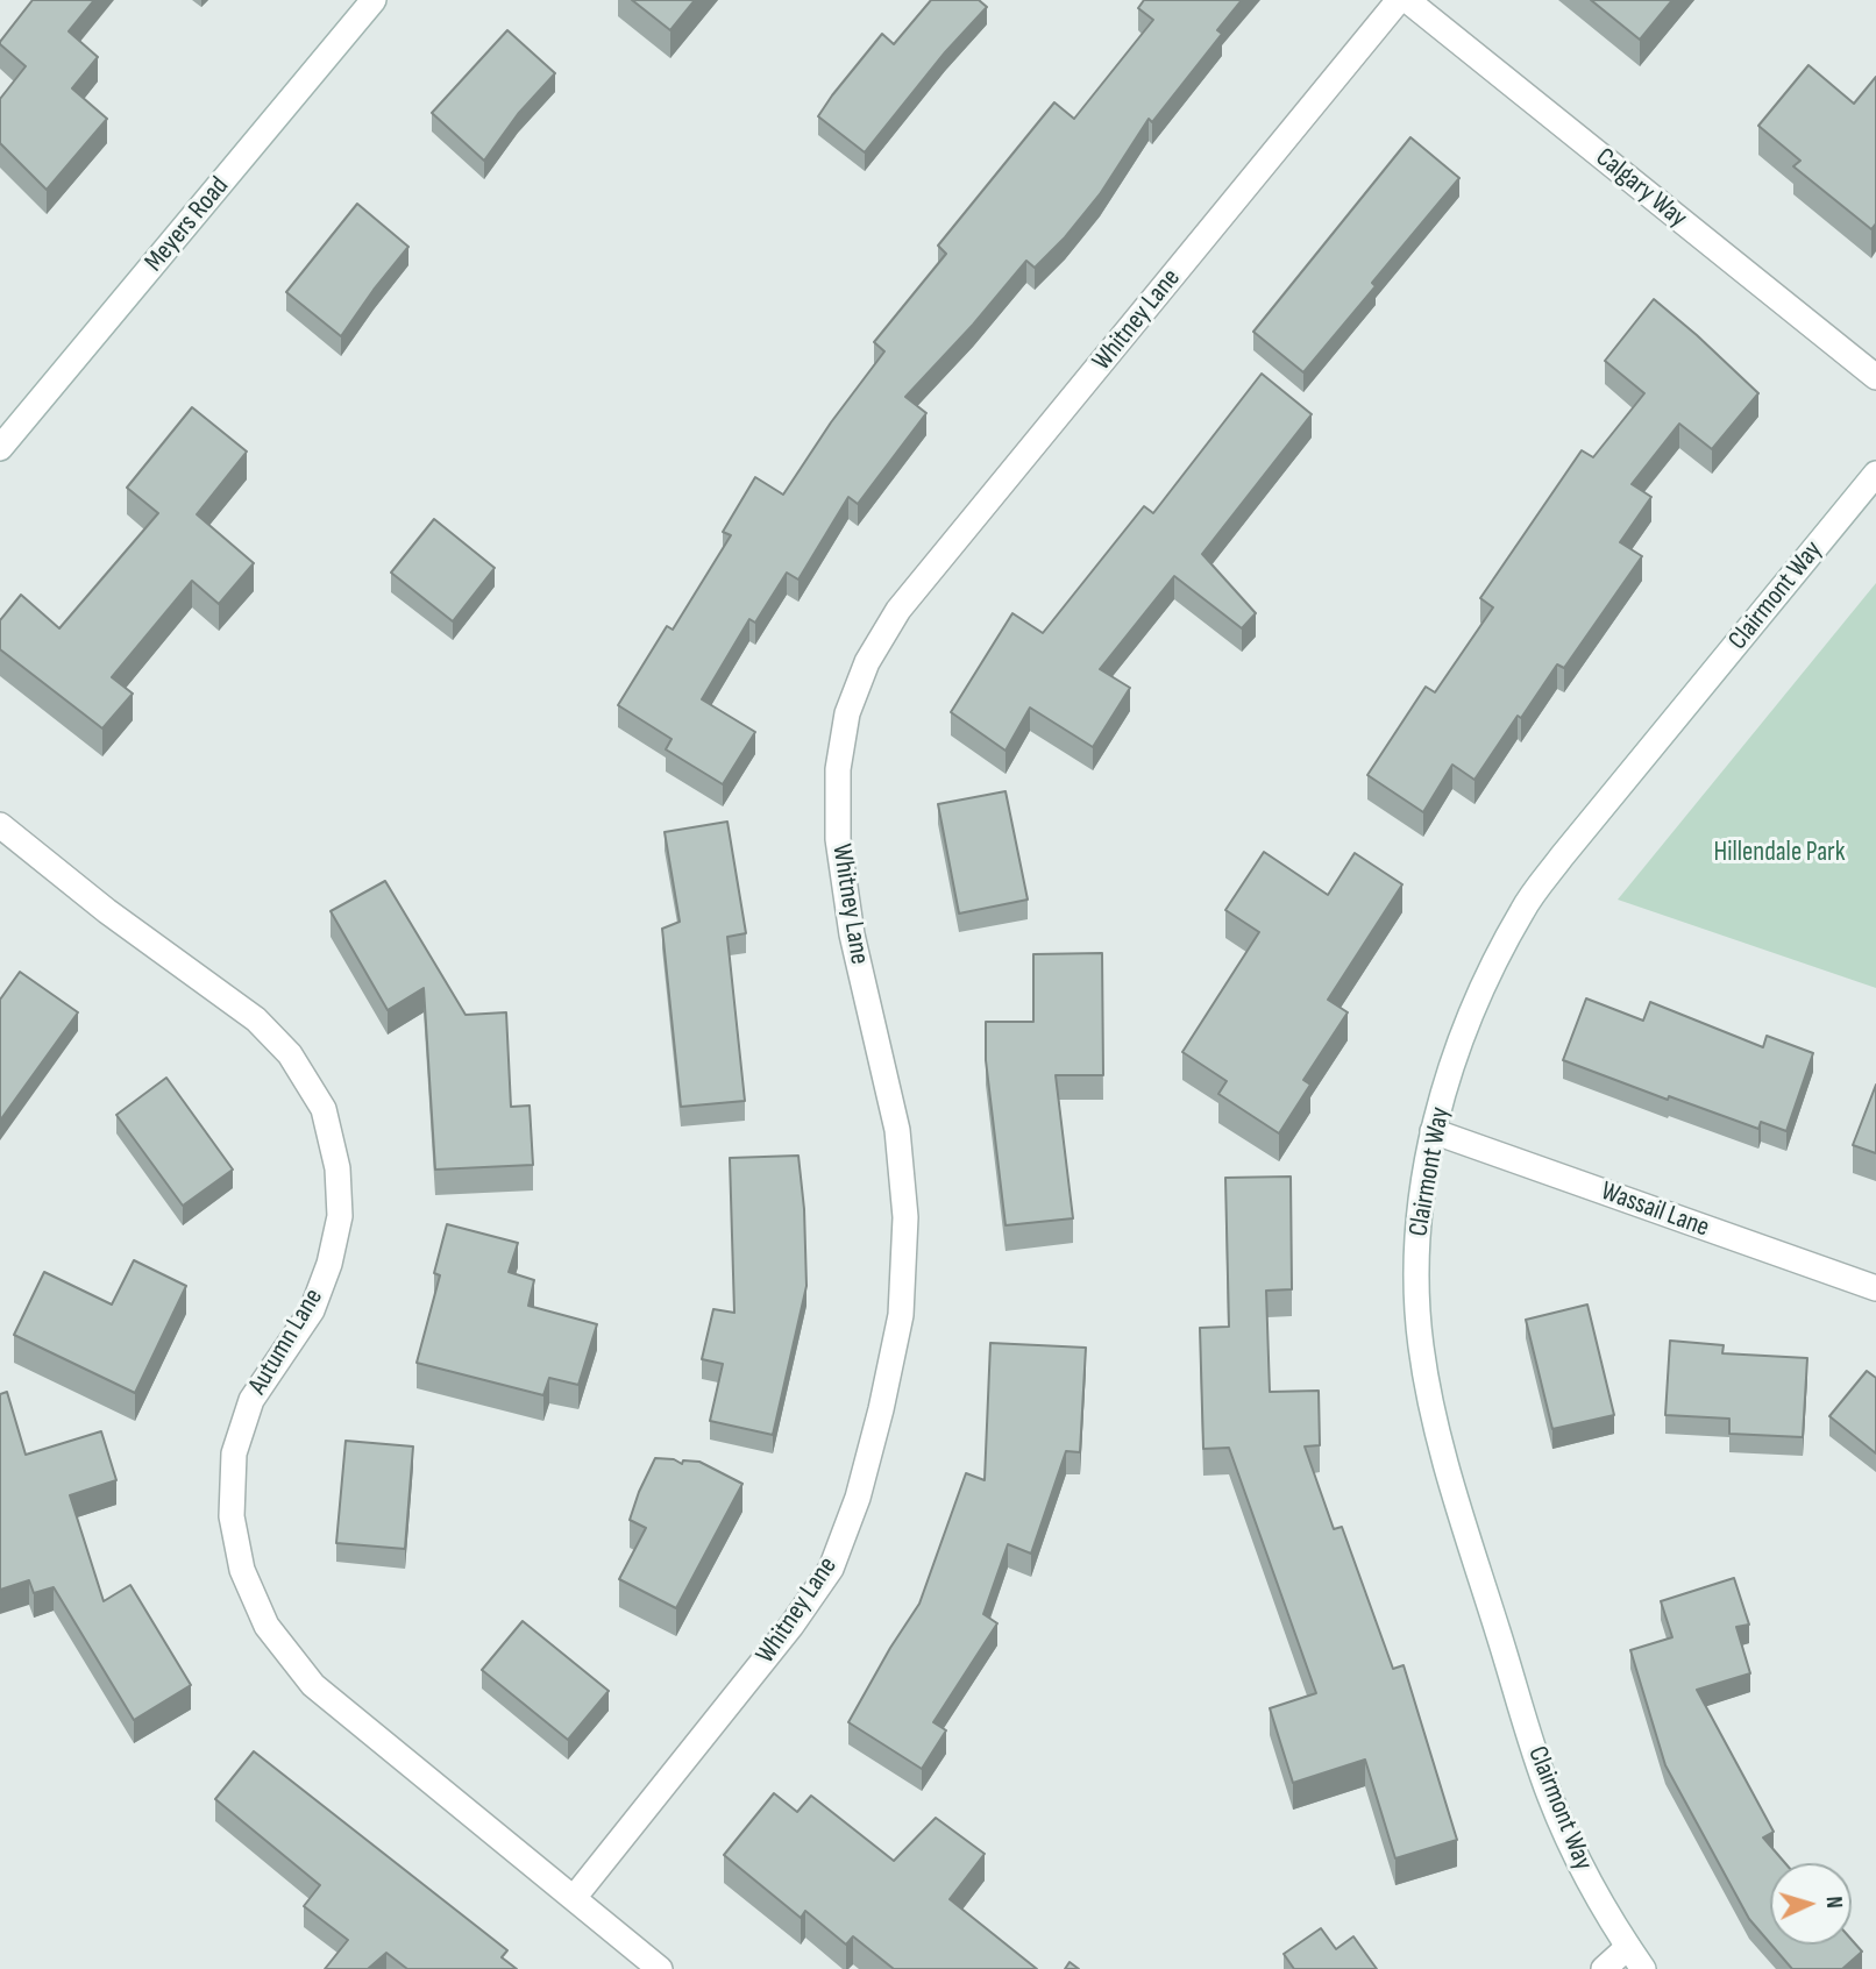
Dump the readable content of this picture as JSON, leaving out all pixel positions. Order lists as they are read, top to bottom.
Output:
{
  "streets": {
    "street": [
      "Calgary Way",
      "Meyers Road",
      "Whitney Lane",
      "Clairmont Way",
      "Wassail Lane",
      "Autumn Lane"
    ]
  },
  "crossings": [
    ["Whitney Lane", "Autumn Lane"],
    ["Clairmont Way", "Wassail Lane"]
  ],
  "parks": ["Hillendale Park"],
  "north": "right"
}
